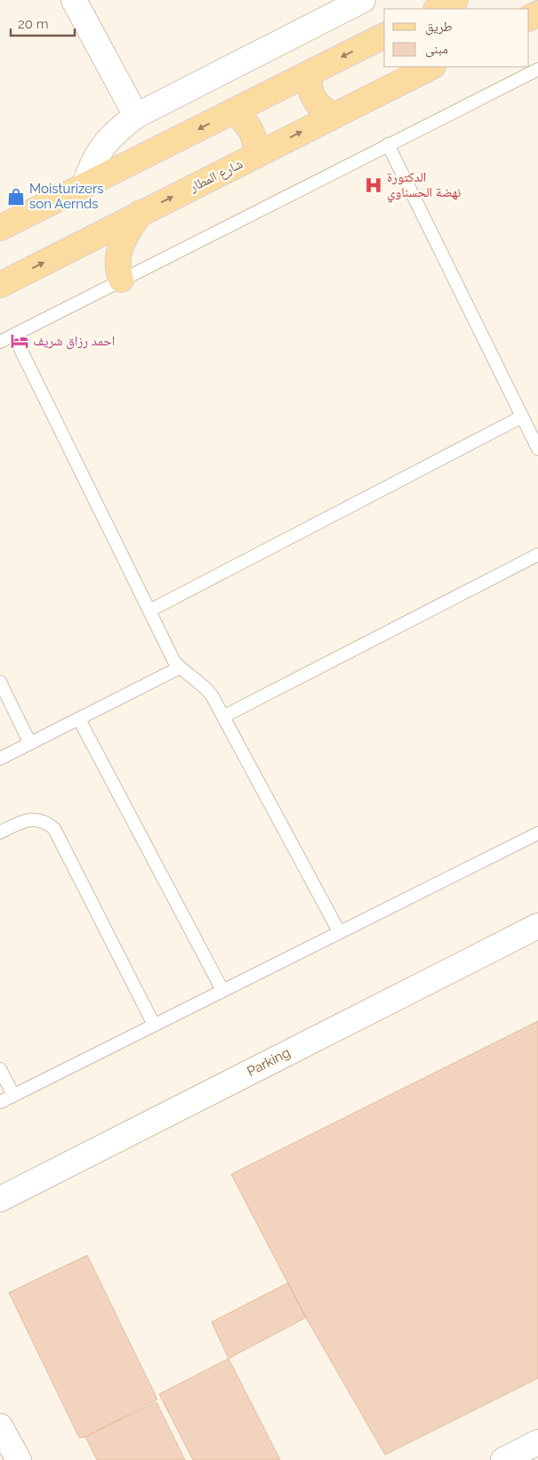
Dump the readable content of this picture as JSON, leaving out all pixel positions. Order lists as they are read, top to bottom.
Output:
{
  "streets": {
    "main road": ["شارع المطار"],
    "street": ["Parking"]
  },
  "places": {
    "hospital": ["الدكتورة نهضة الحسناوي"],
    "shop": ["Moisturizers son Aernds"],
    "hotel": ["احمد رزاق شريف"]
  },
  "legend": ["طريق", "مبنى"],
  "scale_bar": "20 m"
}
